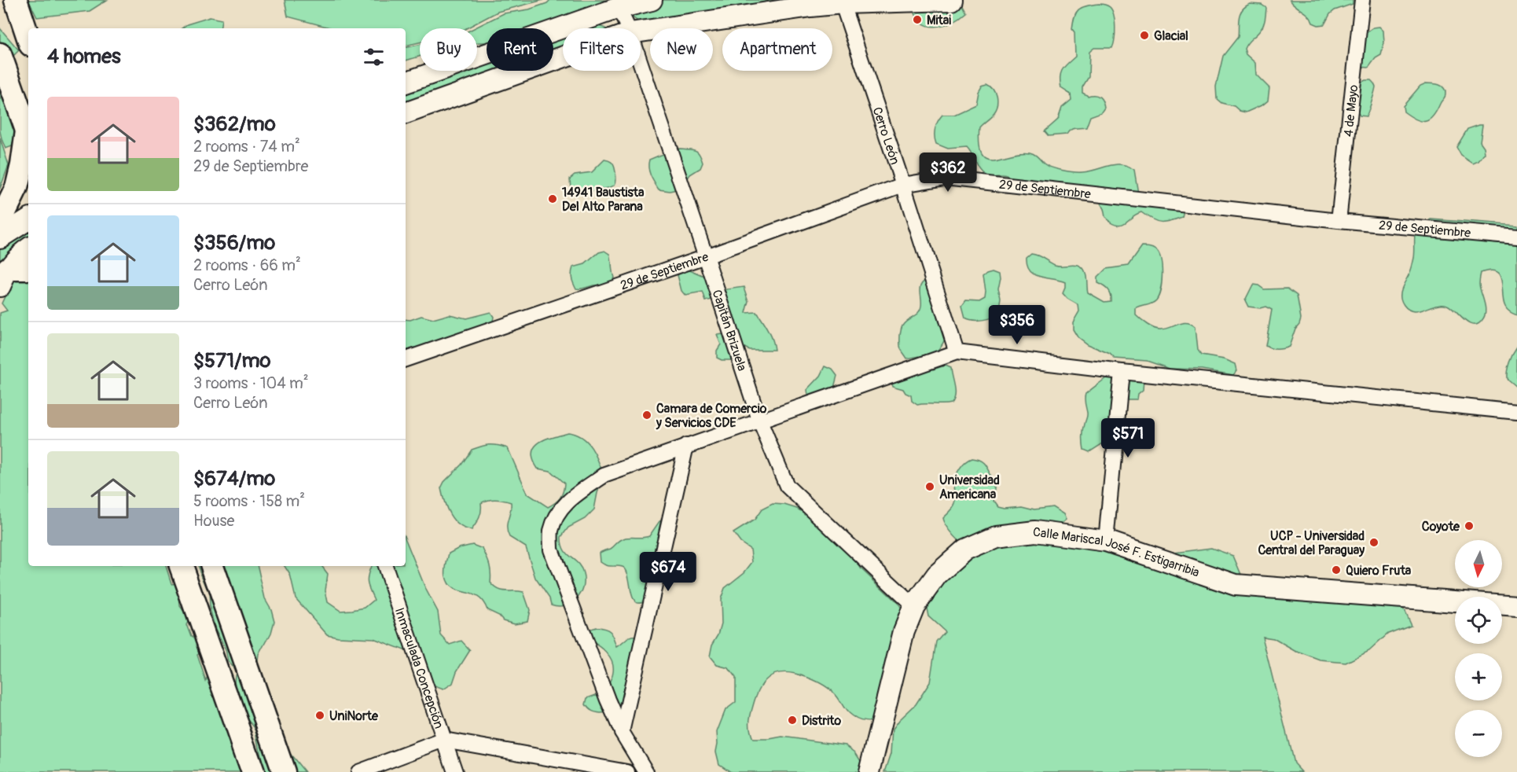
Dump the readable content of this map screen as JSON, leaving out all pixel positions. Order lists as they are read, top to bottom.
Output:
{
  "streets": {
    "street": [
      "4 de Mayo",
      "Cerro León",
      "29 de Septiembre",
      "Capitán Brizuela",
      "Calle Mariscal José F. Estigarribia",
      "Inmaculada Concepción"
    ]
  },
  "crossings": [
    ["4 de Mayo", "29 de Septiembre"],
    ["Cerro León", "29 de Septiembre"],
    ["29 de Septiembre", "Capitán Brizuela"],
    ["Capitán Brizuela", "Calle Mariscal José F. Estigarribia"]
  ],
  "places": [
    "Mitai",
    "Glacial",
    "14941 Baustista Del Alto Parana",
    "Camara de Comercio y Servicios CDE",
    "Universidad Americana",
    "Coyote",
    "UCP - Universidad Central del Paraguay",
    "Quiero Fruta",
    "UniNorte",
    "Distrito"
  ],
  "north": "bottom",
  "page": {
    "chip": [
      "Buy",
      "Rent",
      "Filters",
      "New",
      "Apartment"
    ],
    "heading": "4 homes",
    "list": [
      {
        "name": "$362/mo",
        "note": "2 rooms · 74 m² · 29 de Septiembre"
      },
      {
        "name": "$356/mo",
        "note": "2 rooms · 66 m² · Cerro León"
      },
      {
        "name": "$571/mo",
        "note": "3 rooms · 104 m² · Cerro León"
      },
      {
        "name": "$674/mo",
        "note": "5 rooms · 158 m² · House"
      }
    ],
    "price": [
      "$362",
      "$356",
      "$571",
      "$674"
    ],
    "map_buttons": ["+", "−"]
  }
}
